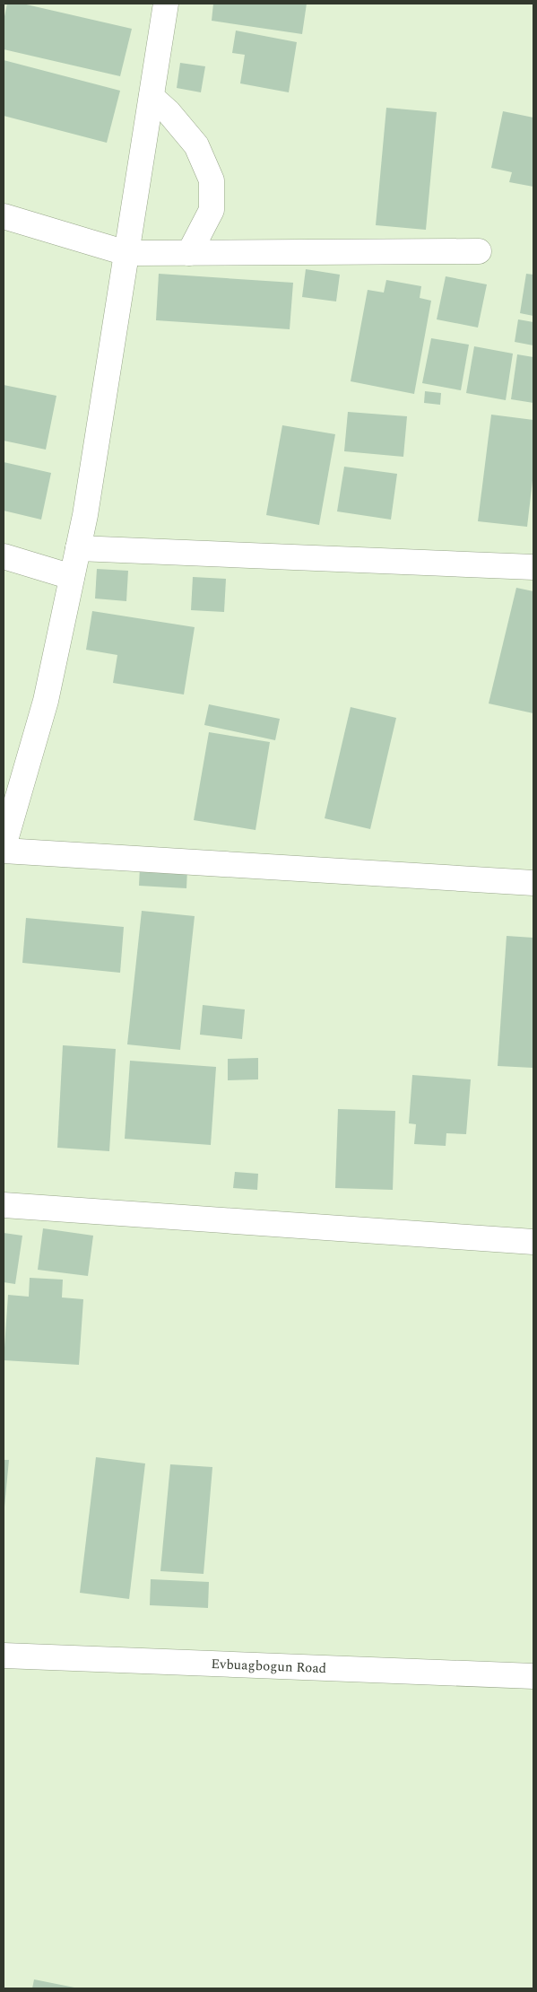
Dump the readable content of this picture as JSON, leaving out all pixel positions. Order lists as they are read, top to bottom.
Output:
{
  "streets": {
    "street": ["Evbuagbogun Road"]
  }
}
